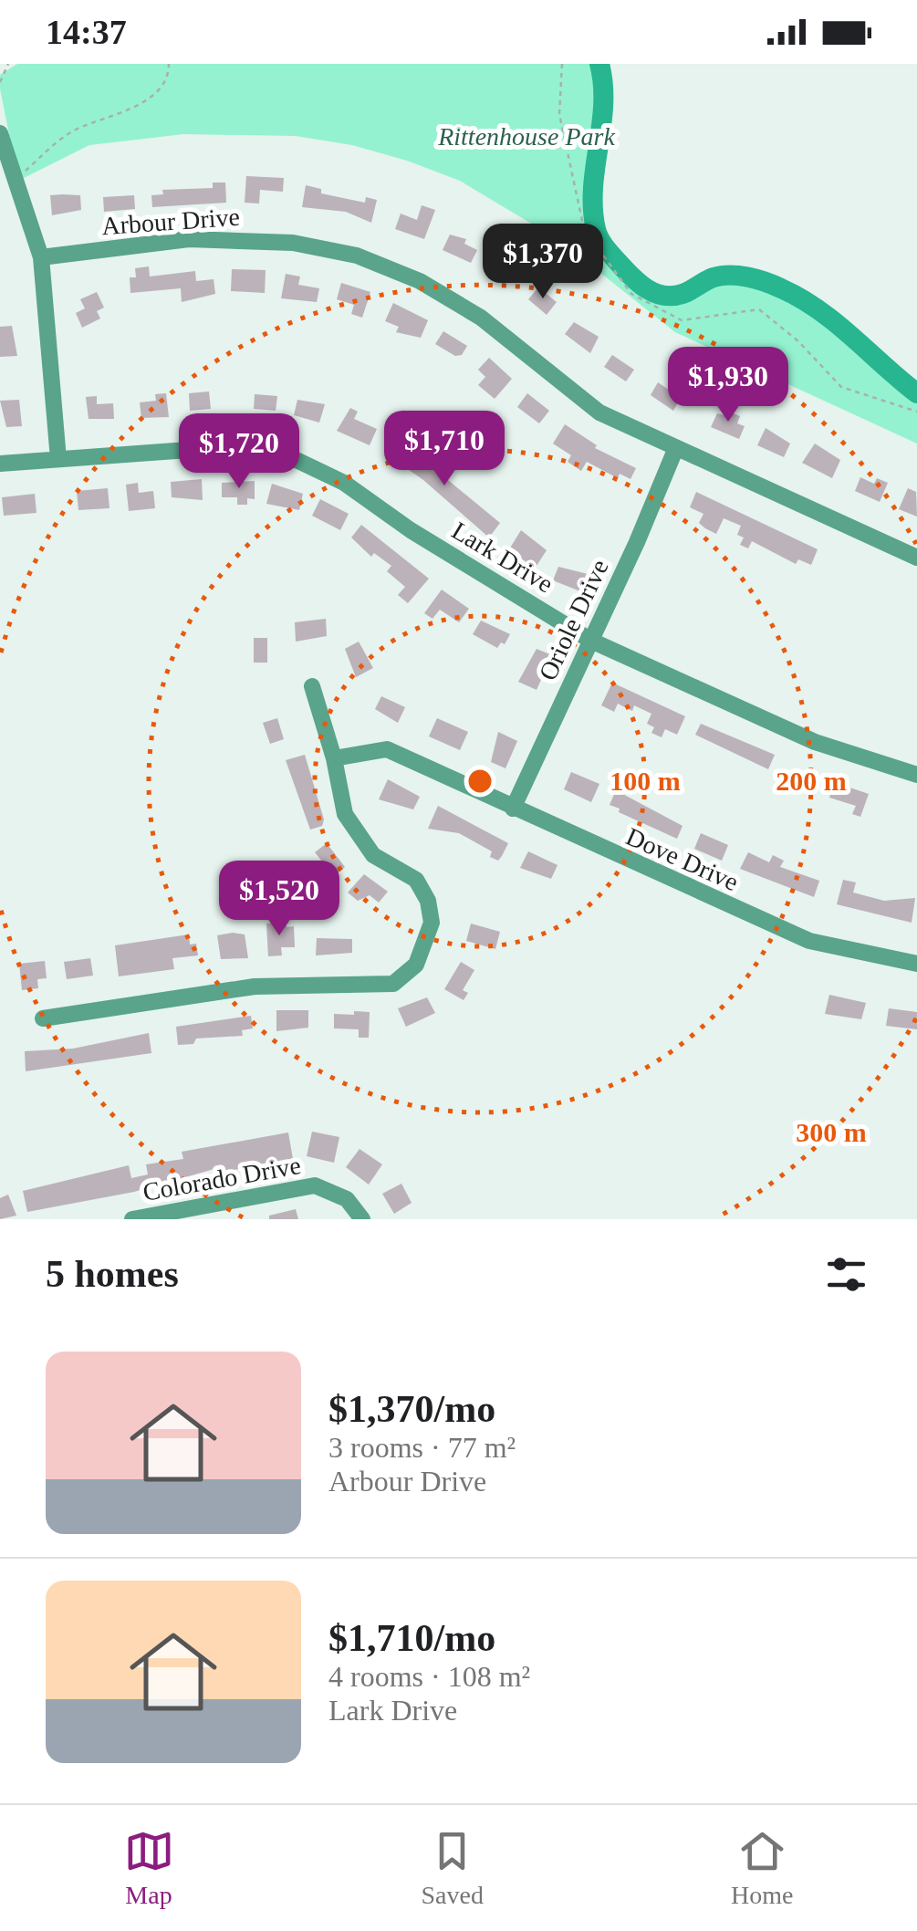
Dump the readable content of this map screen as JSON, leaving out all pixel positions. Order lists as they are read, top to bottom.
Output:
{
  "streets": {
    "street": [
      "Arbour Drive",
      "Lark Drive",
      "Oriole Drive",
      "Dove Drive",
      "Colorado Drive"
    ]
  },
  "crossings": [
    ["Arbour Drive", "Oriole Drive"],
    ["Lark Drive", "Oriole Drive"],
    ["Oriole Drive", "Dove Drive"]
  ],
  "parks": ["Rittenhouse Park"],
  "page": {
    "status": "14:37",
    "price": [
      "$1,370",
      "$1,930",
      "$1,710",
      "$1,720",
      "$1,520"
    ],
    "heading": "5 homes",
    "list": [
      {
        "name": "$1,370/mo",
        "note": "3 rooms · 77 m² · Arbour Drive"
      },
      {
        "name": "$1,710/mo",
        "note": "4 rooms · 108 m² · Lark Drive"
      }
    ],
    "tabs": ["Map", "Saved", "Home"]
  },
  "rings": ["100 m", "200 m", "300 m"]
}
